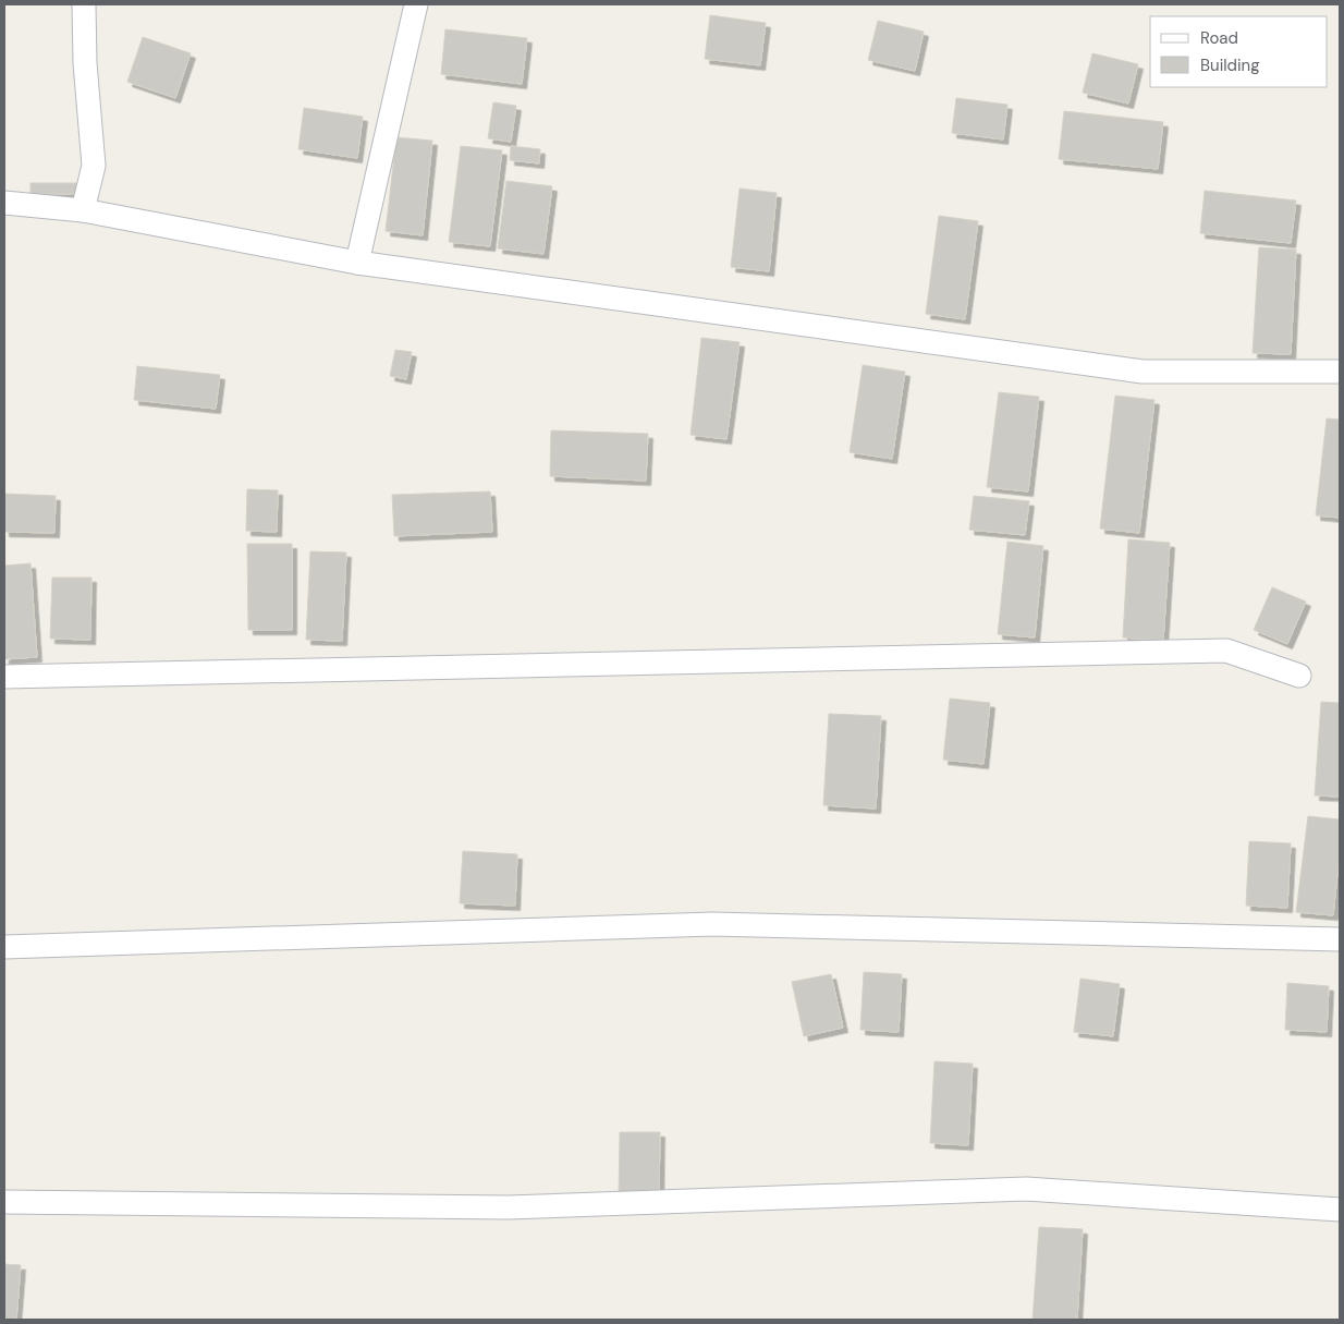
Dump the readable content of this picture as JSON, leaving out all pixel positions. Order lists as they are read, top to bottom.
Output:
{
  "legend": ["Road", "Building"]
}
